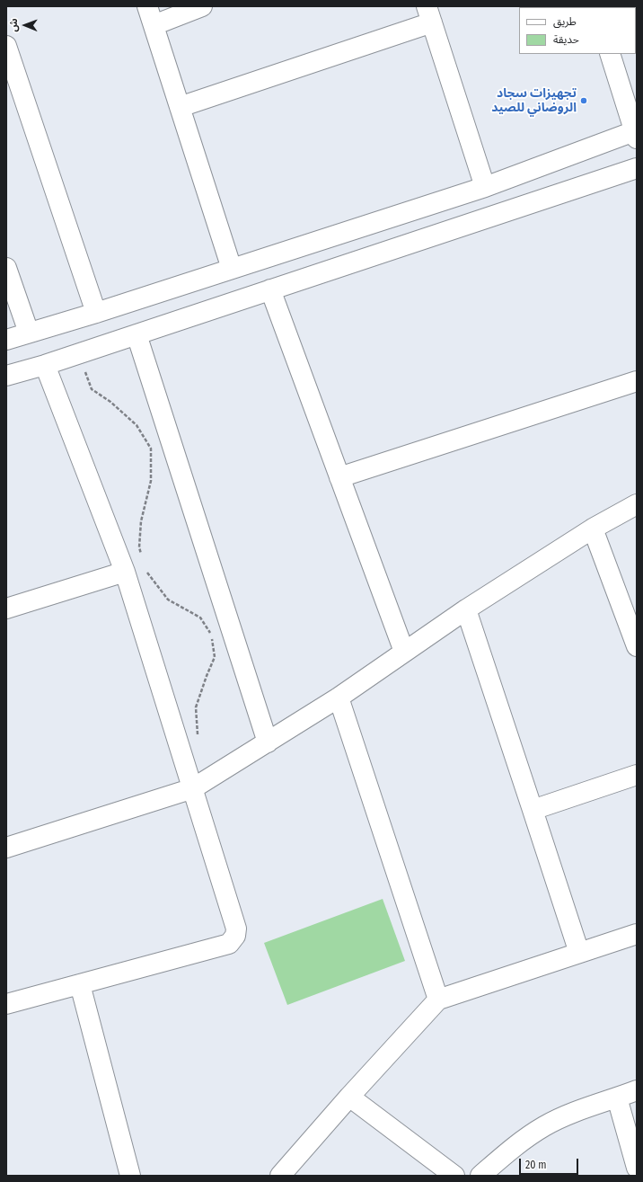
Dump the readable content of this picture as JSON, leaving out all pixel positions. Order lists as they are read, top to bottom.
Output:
{
  "places": ["تجهيزات سجاد الروضاني للصيد"],
  "legend": ["طريق", "حديقة"],
  "scale_bar": "20 m",
  "north": "left"
}
